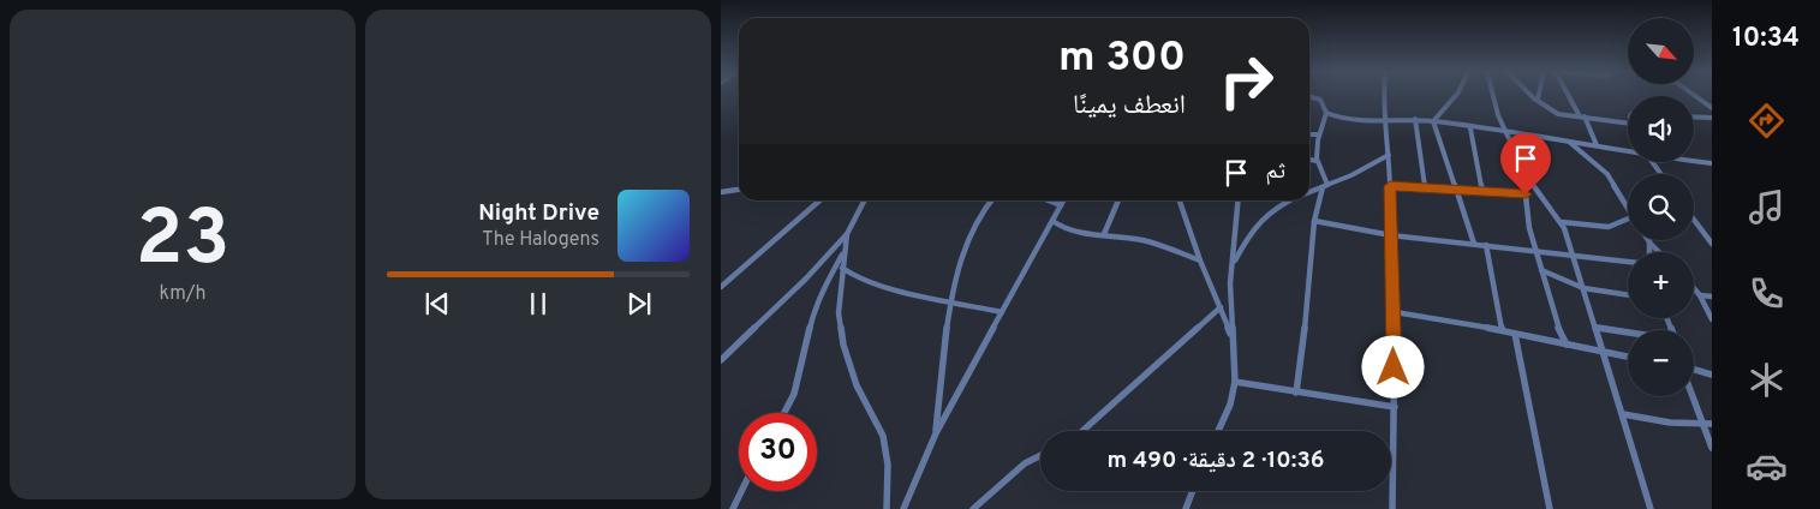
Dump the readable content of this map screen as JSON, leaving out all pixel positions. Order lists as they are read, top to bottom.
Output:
{
  "north": "bottom right",
  "page": {
    "tabs": "10:34",
    "tile": ["23", "km/h"],
    "map_buttons": ["+", "−"],
    "turn": ["300 m", "انعطف يمينًا"],
    "then": "ثم",
    "song": ["Night Drive", "The Halogens"],
    "limit": "30",
    "trip": "10:36 · 2 دقيقة · 490 m"
  }
}
